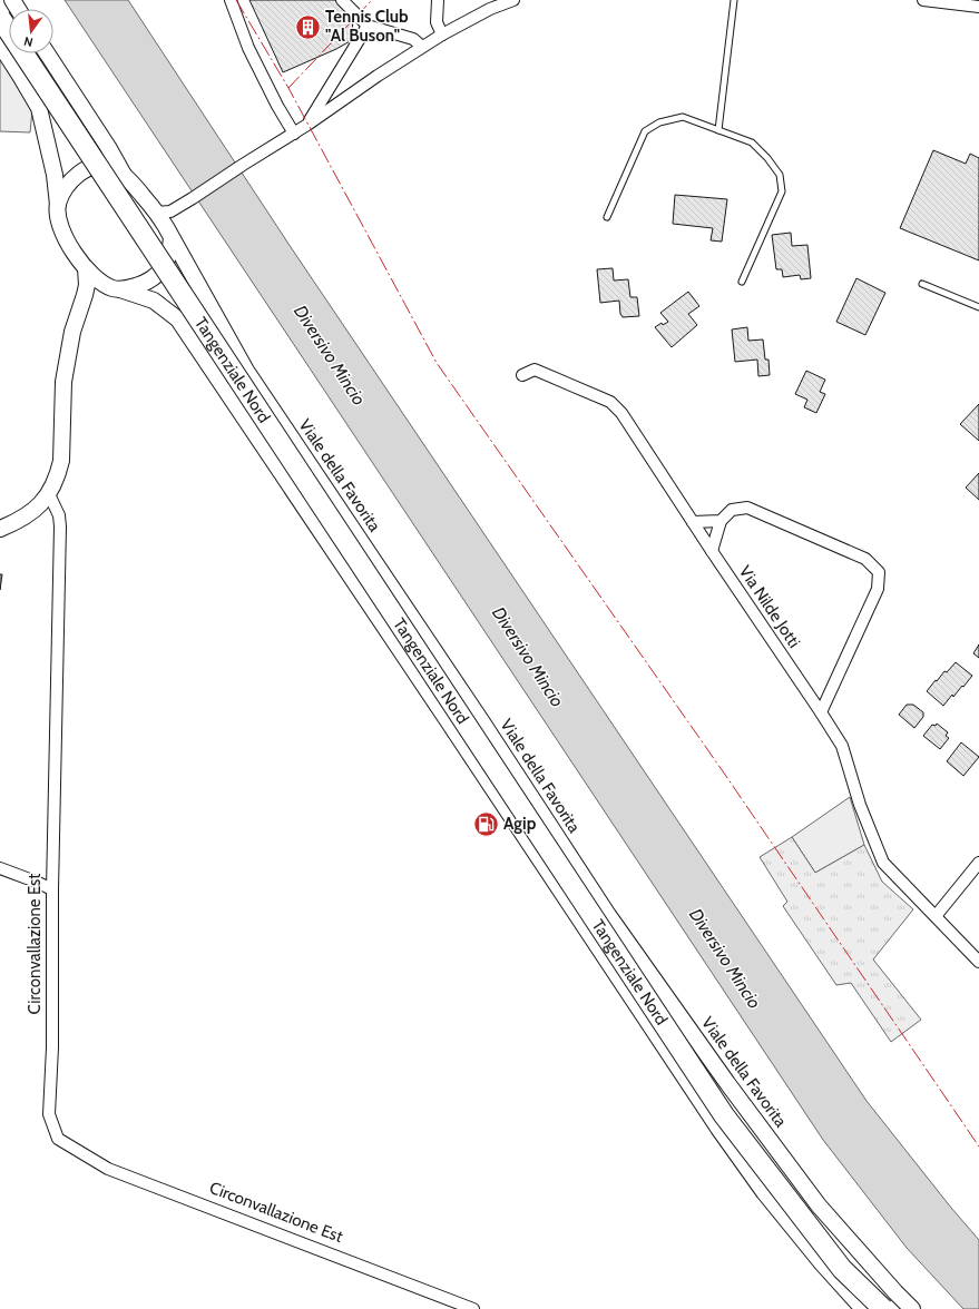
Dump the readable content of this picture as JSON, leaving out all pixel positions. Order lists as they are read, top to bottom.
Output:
{
  "streets": {
    "highway": ["Tangenziale Nord"],
    "main road": ["Viale della Favorita"],
    "street": ["Via Nilde Jotti", "Circonvallazione Est"]
  },
  "water": ["Diversivo Mincio"],
  "places": {
    "building": ["Tennis Club \"Al Buson\""],
    "fuel station": ["Agip"]
  },
  "north": "bottom"
}
